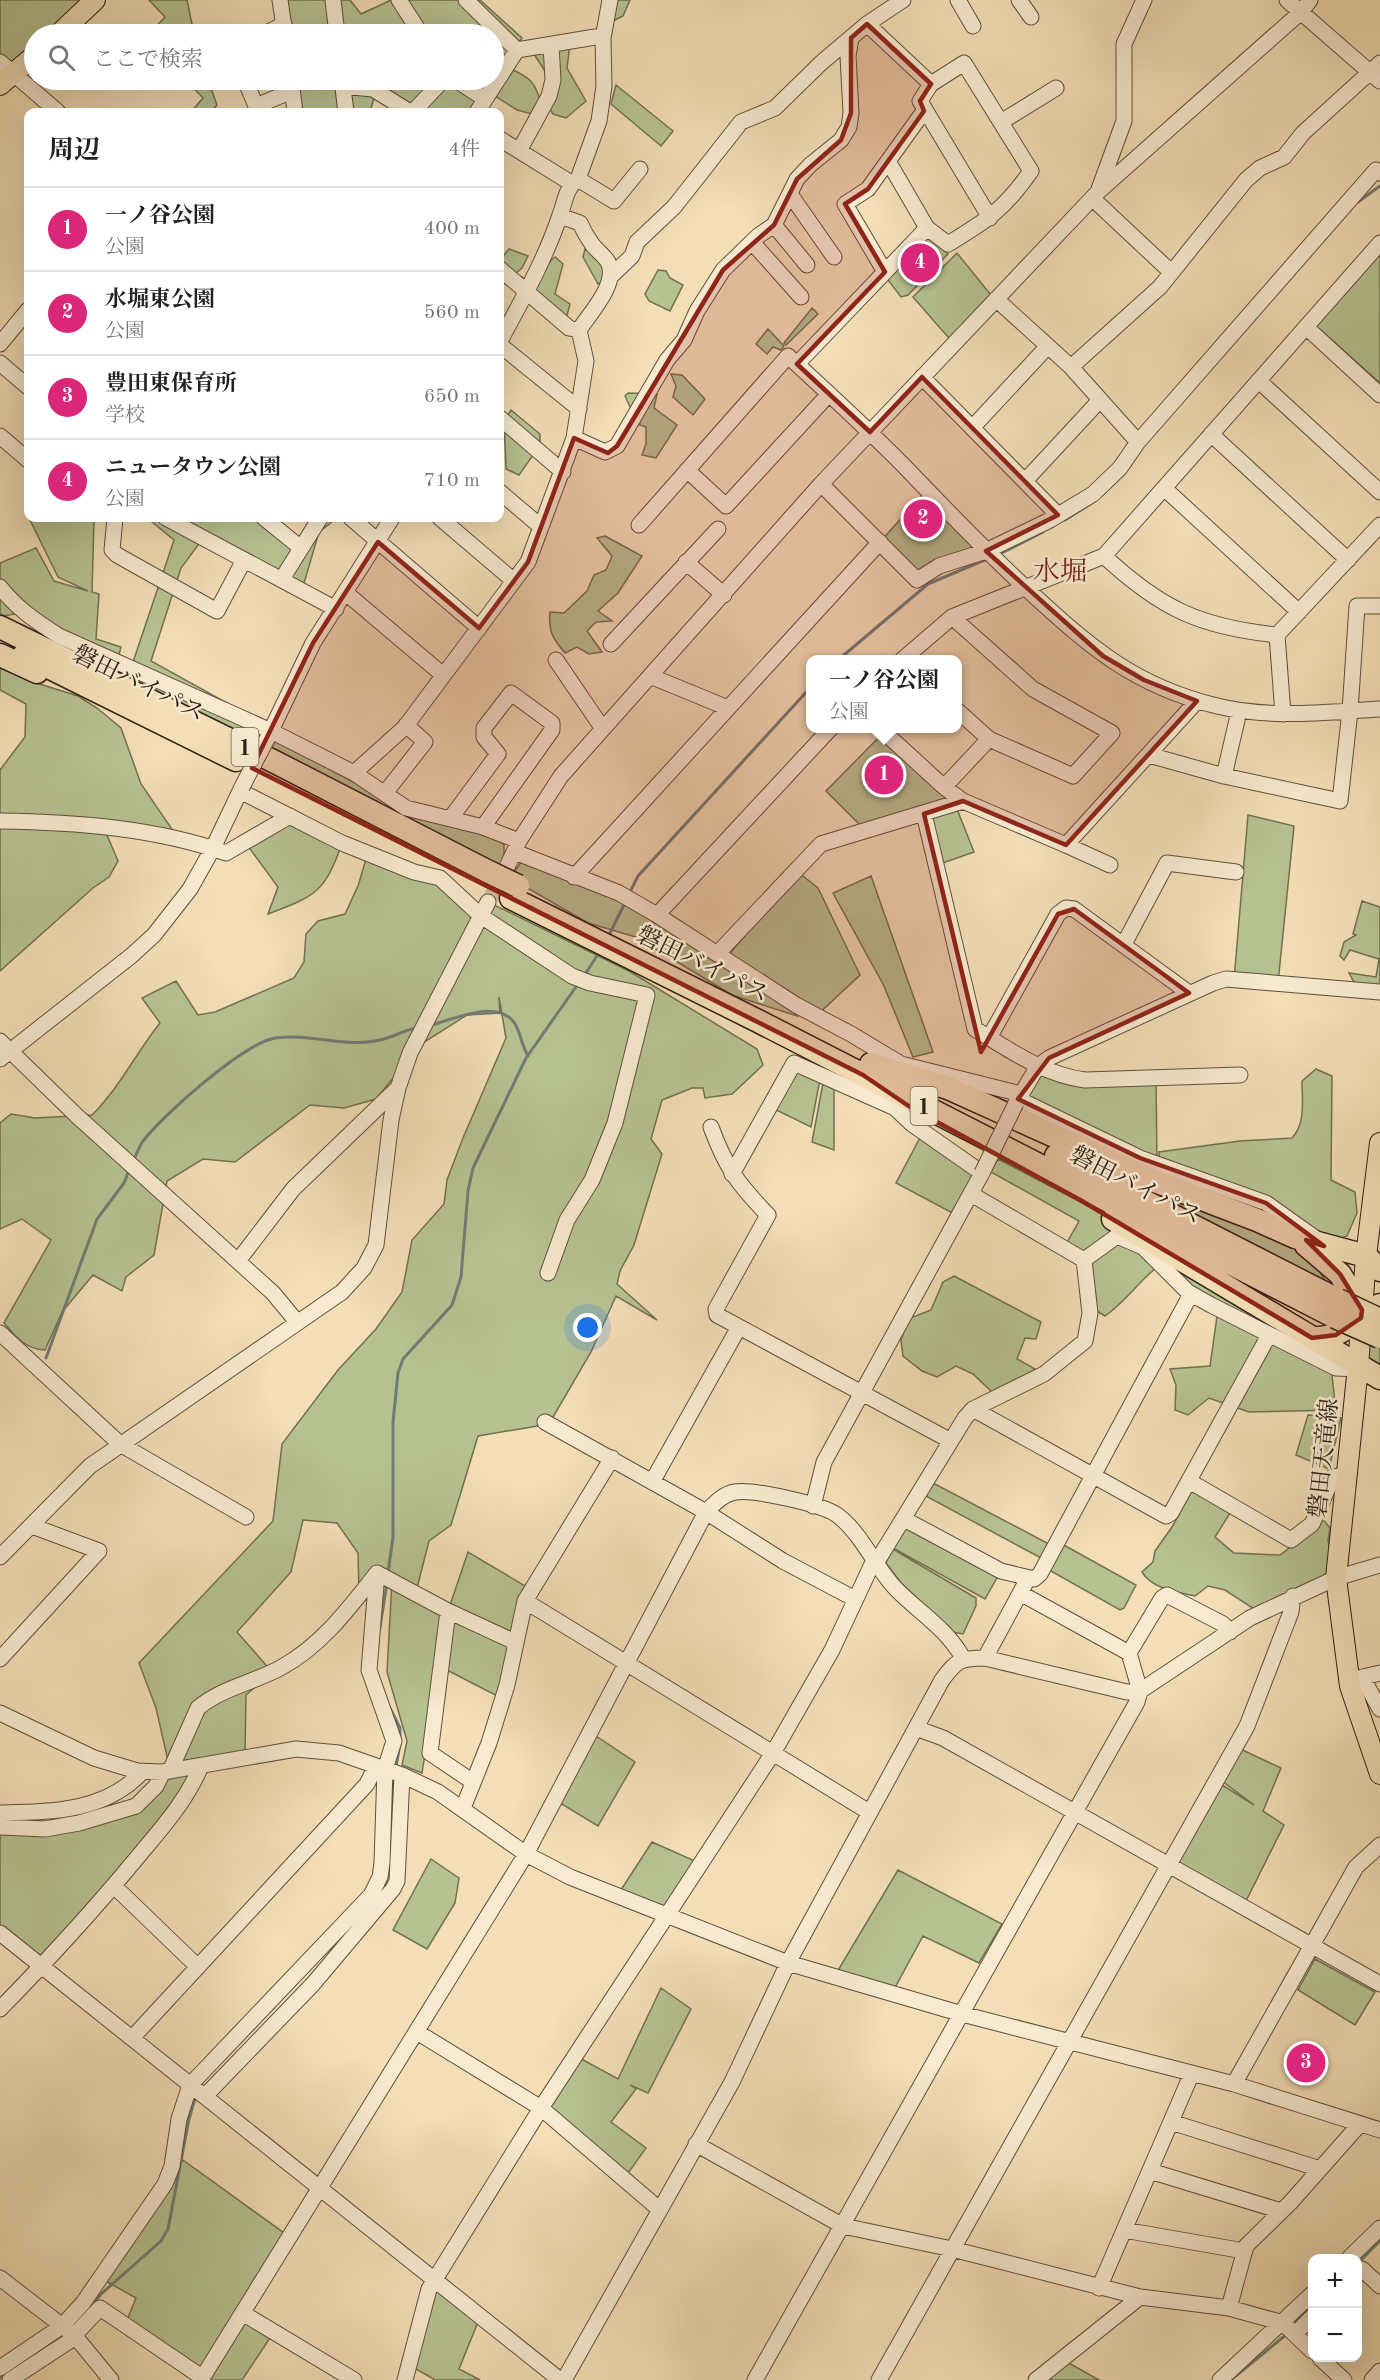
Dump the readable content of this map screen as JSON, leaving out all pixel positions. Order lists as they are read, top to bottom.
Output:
{
  "streets": {
    "highway": ["磐田バイパス", "1"],
    "main road": ["磐田天竜線"]
  },
  "crossings": [
    ["磐田バイパス", "1"],
    ["磐田バイパス", "磐田天竜線"],
    ["1", "磐田天竜線"]
  ],
  "districts": ["水堀"],
  "page": {
    "search": "ここで検索",
    "heading": ["周辺", "4件"],
    "list": [
      {
        "mark": "1",
        "name": "一ノ谷公園",
        "note": "公園",
        "value": "400 m"
      },
      {
        "mark": "2",
        "name": "水堀東公園",
        "note": "公園",
        "value": "560 m"
      },
      {
        "mark": "3",
        "name": "豊田東保育所",
        "note": "学校",
        "value": "650 m"
      },
      {
        "mark": "4",
        "name": "ニュータウン公園",
        "note": "公園",
        "value": "710 m"
      }
    ],
    "pins": [
      "4",
      "2",
      "1",
      "3"
    ],
    "popup": ["一ノ谷公園", "公園"],
    "map_buttons": ["+", "−"]
  }
}
